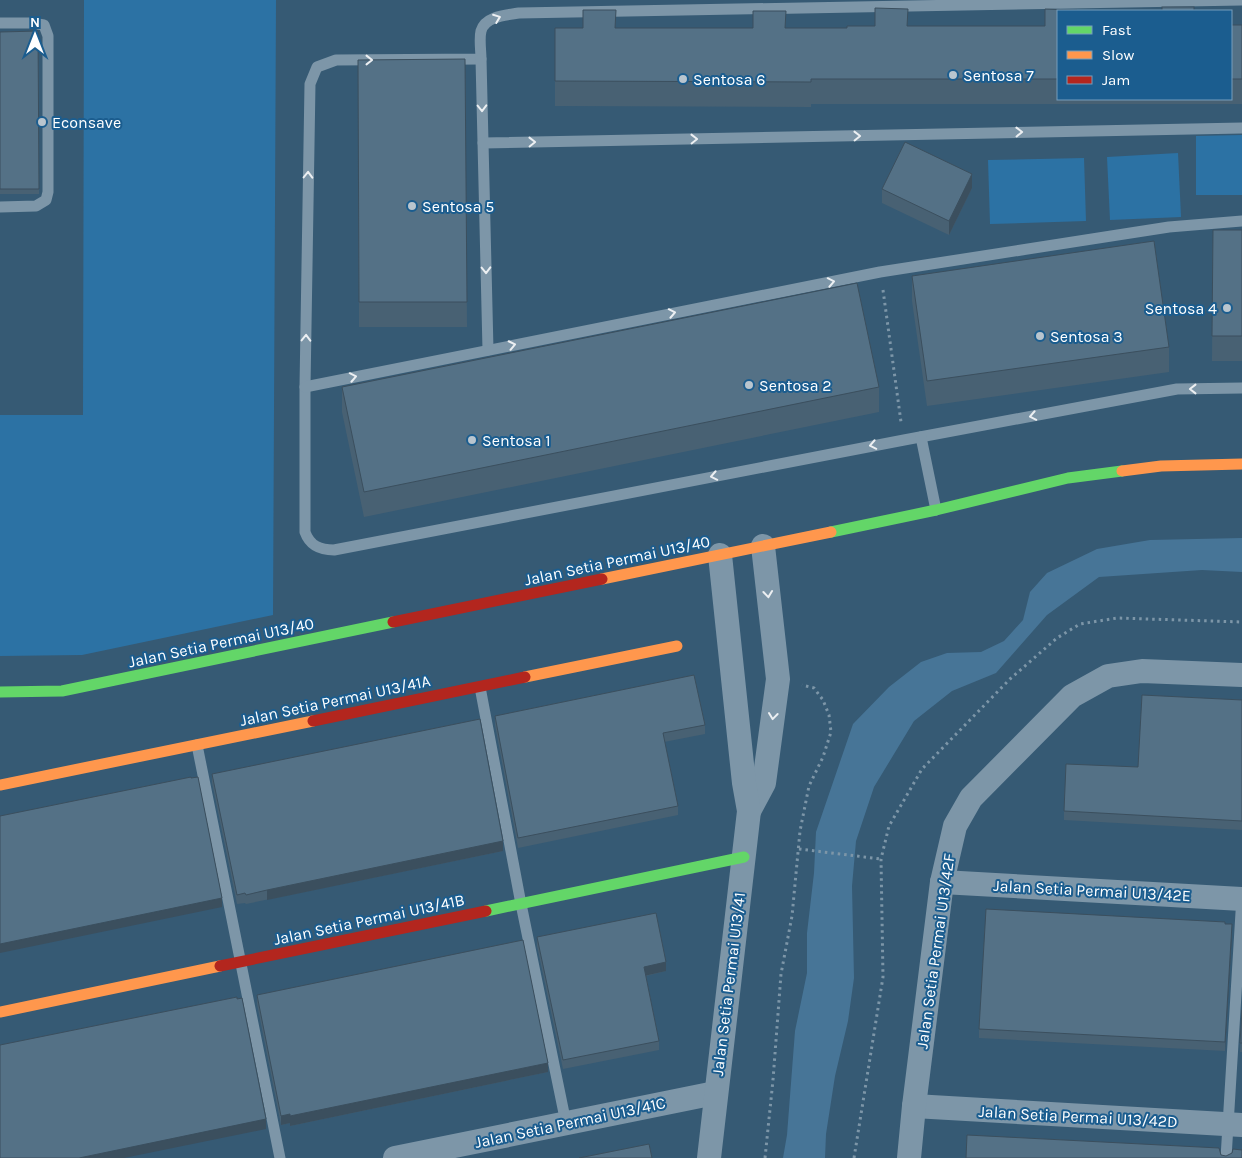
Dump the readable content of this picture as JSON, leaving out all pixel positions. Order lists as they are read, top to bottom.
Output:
{
  "streets": {
    "street": [
      "Jalan Setia Permai U13/40",
      "Jalan Setia Permai U13/41A",
      "Jalan Setia Permai U13/42E",
      "Jalan Setia Permai U13/41B",
      "Jalan Setia Permai U13/42F",
      "Jalan Setia Permai U13/41",
      "Jalan Setia Permai U13/42D",
      "Jalan Setia Permai U13/41C"
    ]
  },
  "crossings": [
    ["Jalan Setia Permai U13/40", "Jalan Setia Permai U13/41"],
    ["Jalan Setia Permai U13/42E", "Jalan Setia Permai U13/42F"],
    ["Jalan Setia Permai U13/41B", "Jalan Setia Permai U13/41"],
    ["Jalan Setia Permai U13/42F", "Jalan Setia Permai U13/42D"],
    ["Jalan Setia Permai U13/41", "Jalan Setia Permai U13/41C"]
  ],
  "places": [
    "Sentosa 7",
    "Sentosa 6",
    "Econsave",
    "Sentosa 5",
    "Sentosa 4",
    "Sentosa 3",
    "Sentosa 2",
    "Sentosa 1"
  ],
  "legend": ["Fast", "Slow", "Jam"],
  "north": "top"
}
